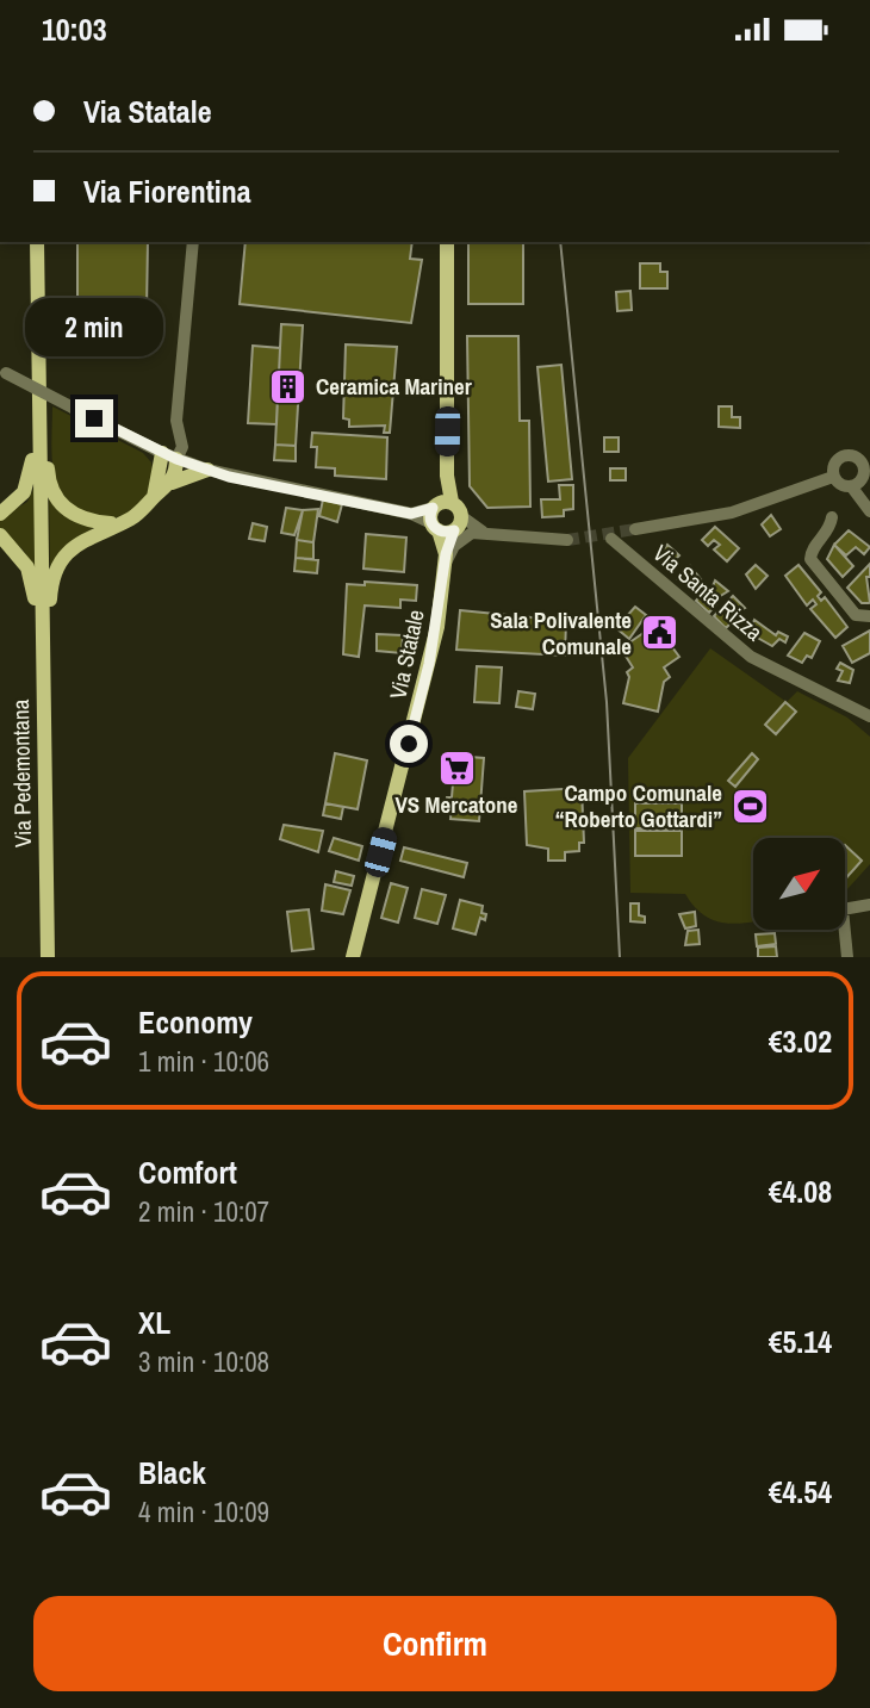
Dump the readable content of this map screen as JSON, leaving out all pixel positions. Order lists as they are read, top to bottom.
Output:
{
  "streets": {
    "main road": ["Via Statale", "Via Pedemontana"],
    "street": ["Via Santa Rizza"]
  },
  "places": {
    "building": ["Ceramica Mariner"],
    "public building": ["Sala Polivalente Comunale"],
    "supermarket": ["VS Mercatone"],
    "sports": ["Campo Comunale “Roberto Gottardi”"]
  },
  "north": "top right",
  "page": {
    "status": "10:03",
    "banner": ["Via Statale", "Via Fiorentina"],
    "bubble": "2 min",
    "list": [
      {
        "name": "Economy",
        "note": "1 min · 10:06",
        "value": "€3.02"
      },
      {
        "name": "Comfort",
        "note": "2 min · 10:07",
        "value": "€4.08"
      },
      {
        "name": "XL",
        "note": "3 min · 10:08",
        "value": "€5.14"
      },
      {
        "name": "Black",
        "note": "4 min · 10:09",
        "value": "€4.54"
      }
    ],
    "buttons": "Confirm"
  }
}
